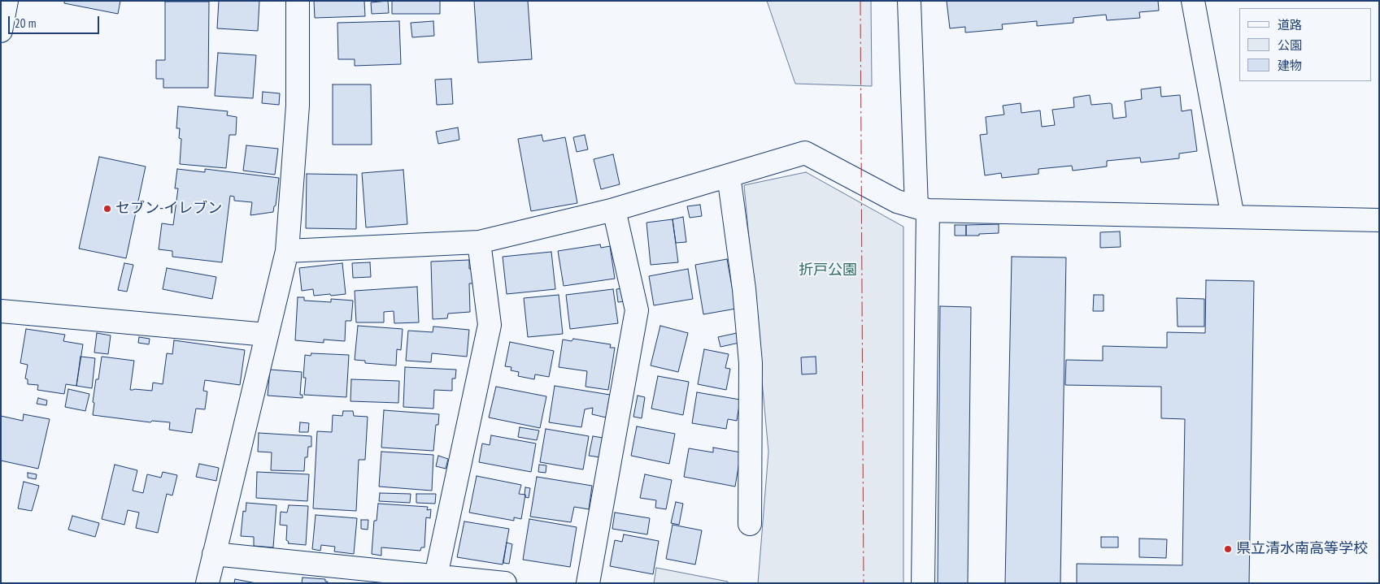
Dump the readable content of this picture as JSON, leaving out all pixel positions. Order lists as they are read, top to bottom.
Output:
{
  "parks": ["折戸公園"],
  "places": ["セブン-イレブン", "県立清水南高等学校"],
  "legend": ["道路", "公園", "建物"],
  "scale_bar": "20 m"
}
